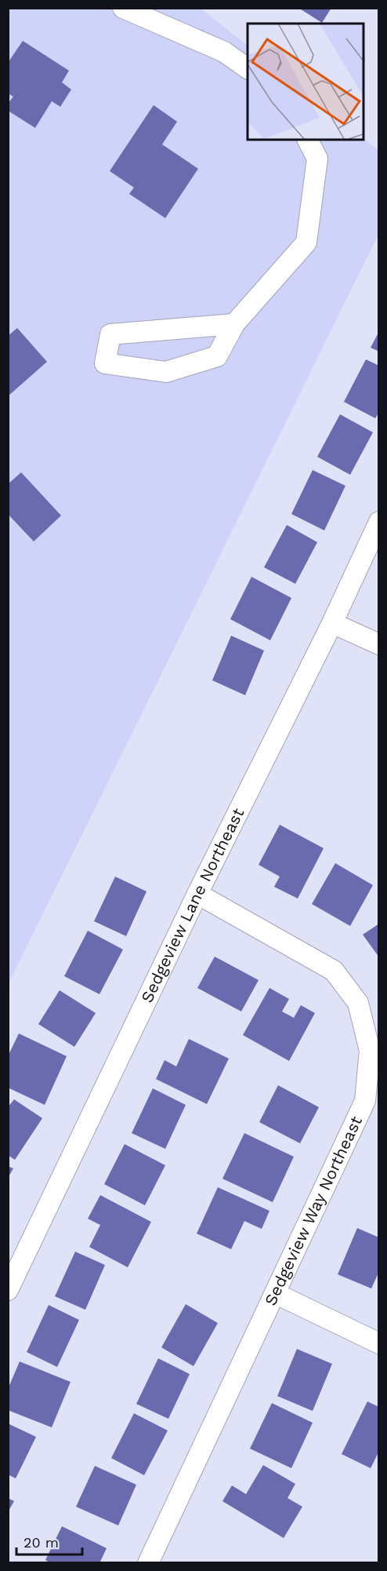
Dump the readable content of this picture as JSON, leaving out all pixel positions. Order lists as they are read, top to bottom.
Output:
{
  "streets": {
    "street": ["Sedgeview Lane Northeast", "Sedgeview Way Northeast"]
  },
  "crossings": [
    ["Sedgeview Lane Northeast", "Sedgeview Way Northeast"]
  ],
  "scale_bar": "20 m"
}
